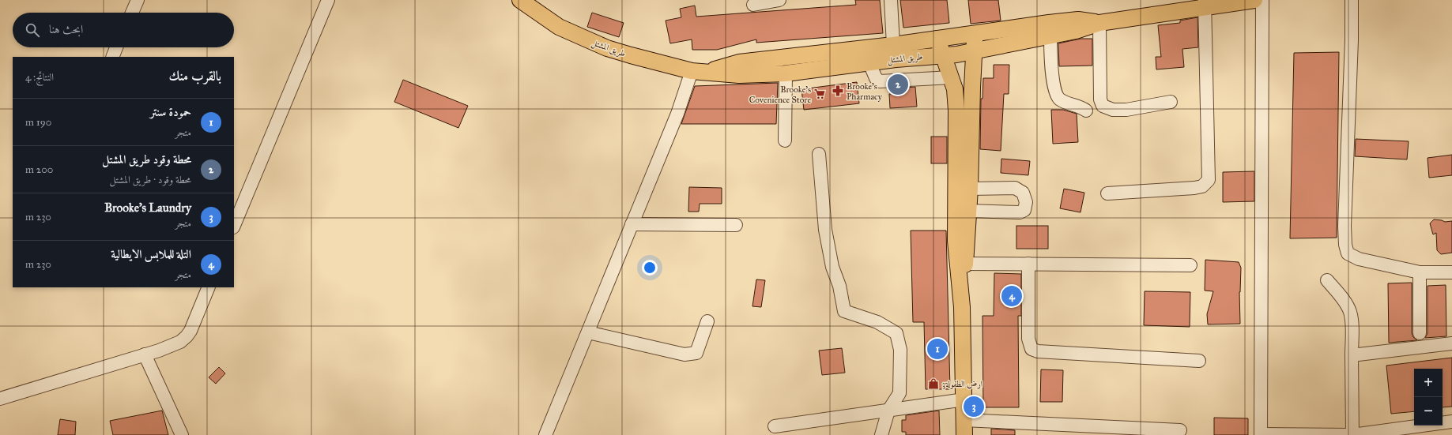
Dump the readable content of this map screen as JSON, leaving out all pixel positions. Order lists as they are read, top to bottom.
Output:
{
  "streets": {
    "main road": ["طريق المشتل"]
  },
  "places": {
    "pharmacy": ["Brooke's Pharmacy"],
    "supermarket": ["Brooke's Covenience Store"],
    "shop": ["ارض الطفولة3"]
  },
  "page": {
    "search": "ابحث هنا",
    "heading": ["بالقرب منك", "النتائج: 4"],
    "pins": [
      "2",
      "4",
      "1",
      "3"
    ],
    "list": [
      {
        "mark": "1",
        "name": "حمودة سنتر",
        "note": "متجر",
        "value": "190 m"
      },
      {
        "mark": "2",
        "name": "محطة وقود طريق المشتل",
        "note": "محطة وقود · طريق المشتل",
        "value": "200 m"
      },
      {
        "mark": "3",
        "name": "Brooke's Laundry",
        "note": "متجر",
        "value": "230 m"
      },
      {
        "mark": "4",
        "name": "التلة للملابس الايطالية",
        "note": "متجر",
        "value": "230 m"
      }
    ],
    "map_buttons": ["+", "−"]
  }
}
